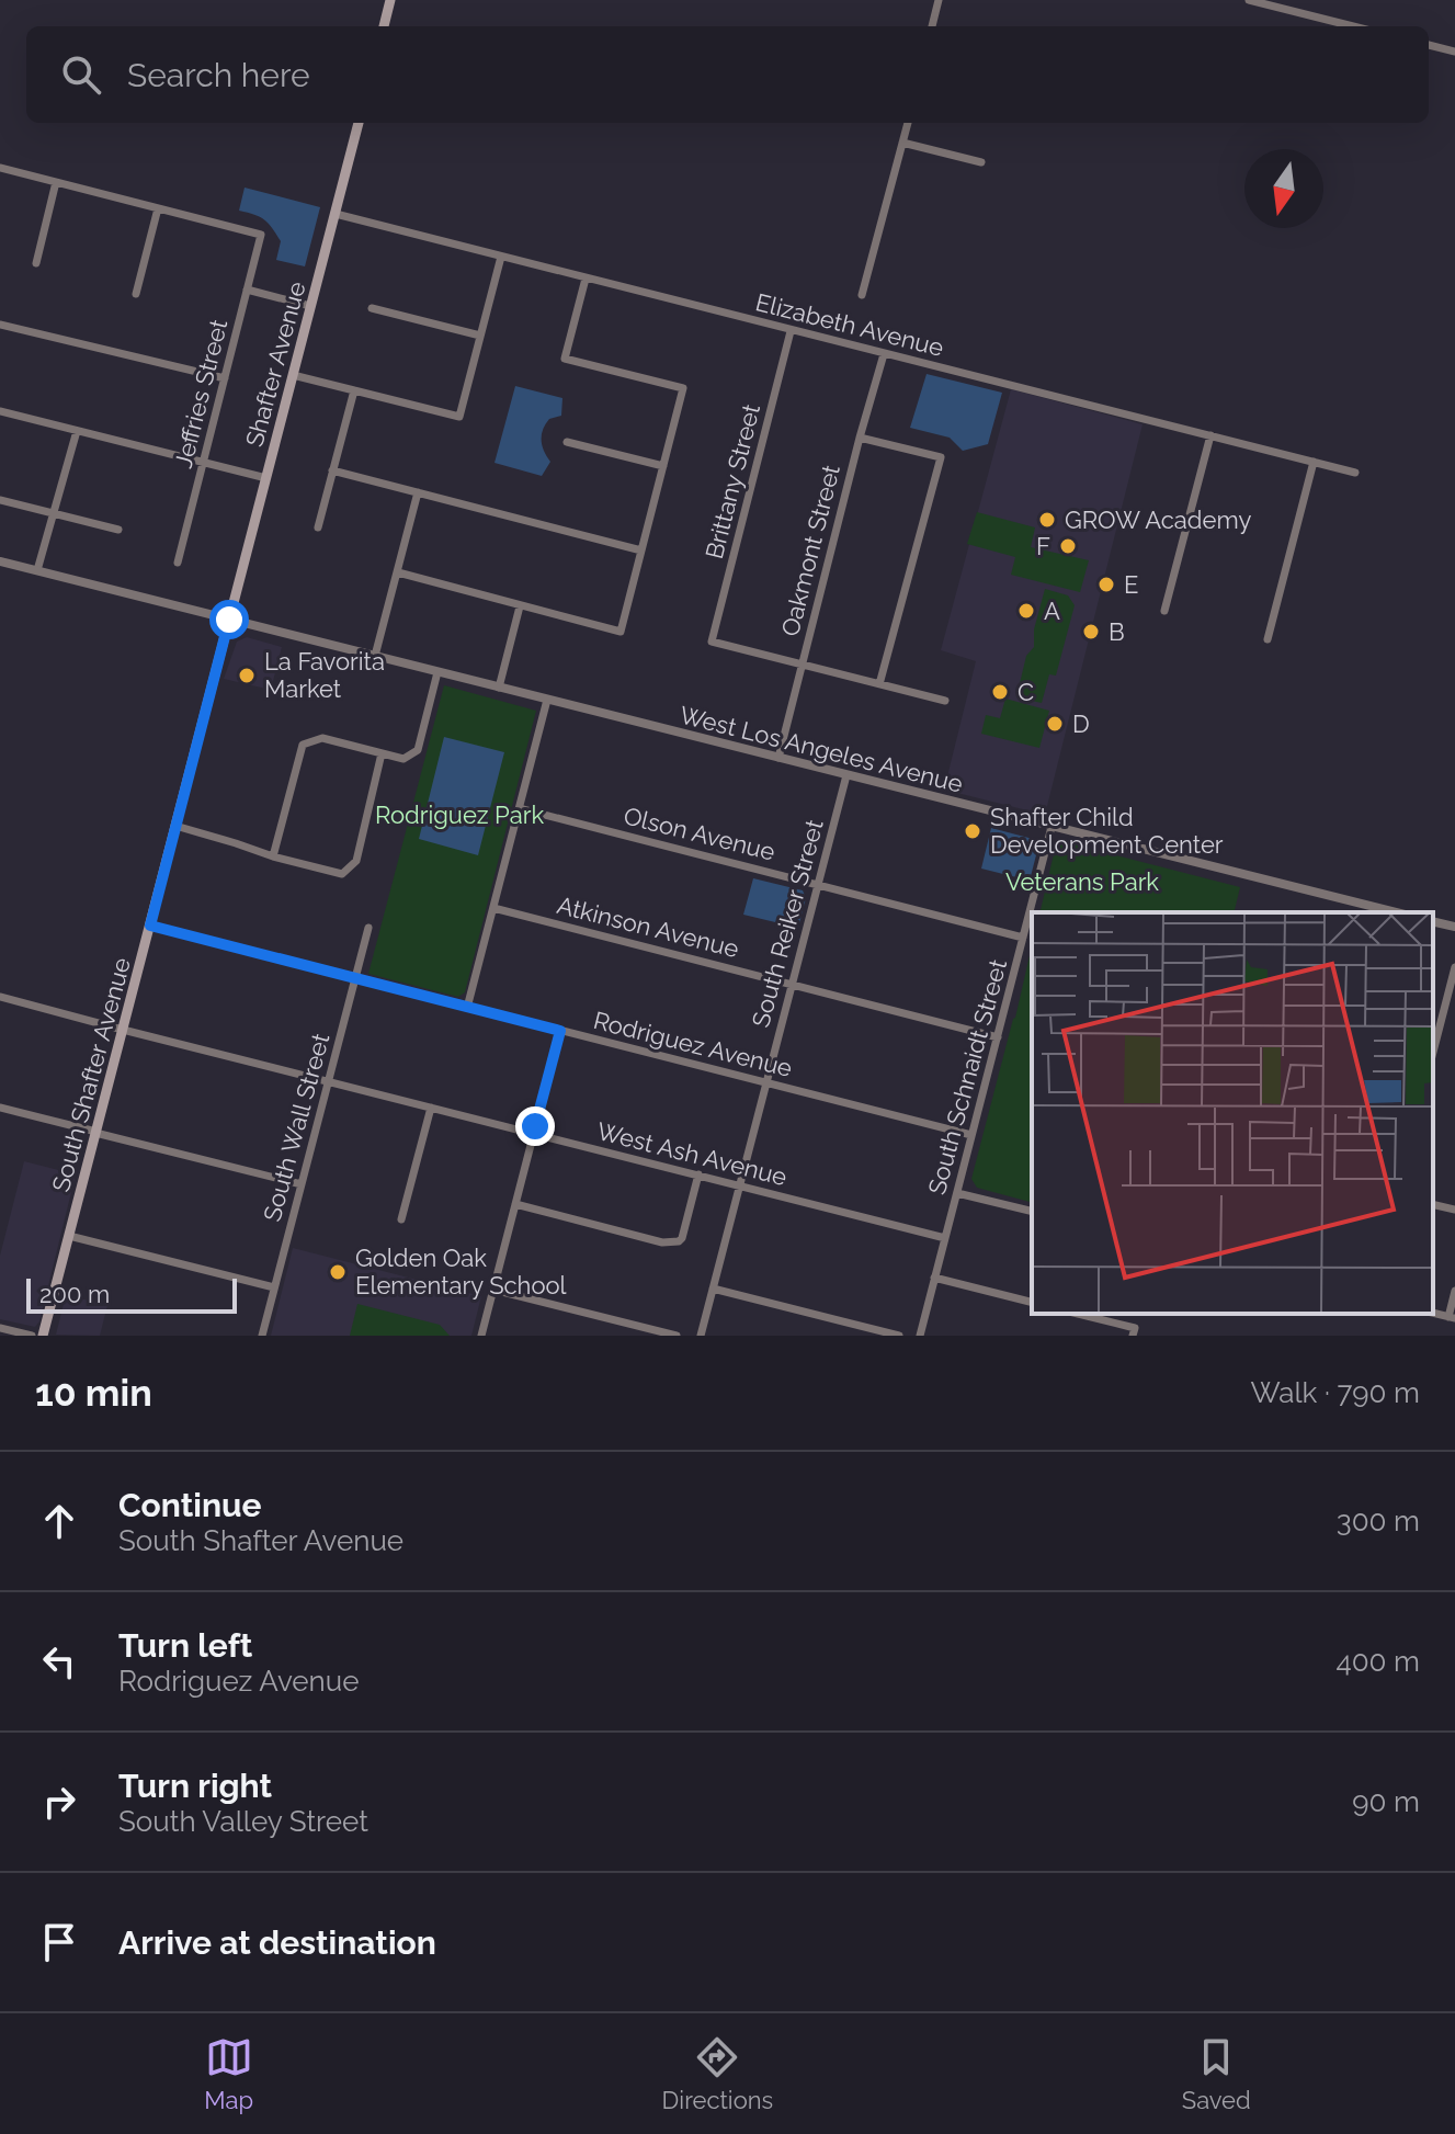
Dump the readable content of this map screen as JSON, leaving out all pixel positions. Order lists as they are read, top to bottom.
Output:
{
  "streets": {
    "main road": ["Shafter Avenue", "South Shafter Avenue"],
    "street": [
      "Elizabeth Avenue",
      "Jeffries Street",
      "Brittany Street",
      "Oakmont Street",
      "West Los Angeles Avenue",
      "Olson Avenue",
      "South Reiker Street",
      "Atkinson Avenue",
      "Rodriguez Avenue",
      "South Schnaidt Street",
      "South Wall Street",
      "West Ash Avenue"
    ]
  },
  "crossings": [
    ["Elizabeth Avenue", "Shafter Avenue"],
    ["Elizabeth Avenue", "Brittany Street"],
    ["Elizabeth Avenue", "Oakmont Street"],
    ["Shafter Avenue", "West Los Angeles Avenue"],
    ["Shafter Avenue", "South Shafter Avenue"],
    ["Brittany Street", "Oakmont Street"],
    ["Oakmont Street", "West Los Angeles Avenue"],
    ["West Los Angeles Avenue", "South Reiker Street"],
    ["West Los Angeles Avenue", "South Shafter Avenue"],
    ["West Los Angeles Avenue", "South Schnaidt Street"],
    ["Olson Avenue", "South Reiker Street"],
    ["Olson Avenue", "South Schnaidt Street"],
    ["South Reiker Street", "Atkinson Avenue"],
    ["South Reiker Street", "Rodriguez Avenue"],
    ["South Reiker Street", "West Ash Avenue"],
    ["Atkinson Avenue", "South Schnaidt Street"],
    ["Rodriguez Avenue", "South Shafter Avenue"],
    ["Rodriguez Avenue", "South Schnaidt Street"],
    ["Rodriguez Avenue", "South Wall Street"],
    ["South Shafter Avenue", "West Ash Avenue"],
    ["South Schnaidt Street", "West Ash Avenue"],
    ["South Wall Street", "West Ash Avenue"]
  ],
  "parks": ["Rodriguez Park", "Veterans Park"],
  "places": [
    "GROW Academy",
    "F",
    "E",
    "A",
    "B",
    "La Favorita Market",
    "C",
    "D",
    "Shafter Child Development Center",
    "Golden Oak Elementary School"
  ],
  "scale_bar": "200 m",
  "north": "bottom",
  "page": {
    "search": "Search here",
    "scale": "200 m",
    "heading": ["10 min", "Walk · 790 m"],
    "list": [
      ["Continue", "South Shafter Avenue", "300 m"],
      ["Turn left", "Rodriguez Avenue", "400 m"],
      ["Turn right", "South Valley Street", "90 m"],
      "Arrive at destination"
    ],
    "nav": ["Map", "Directions", "Saved"]
  }
}
